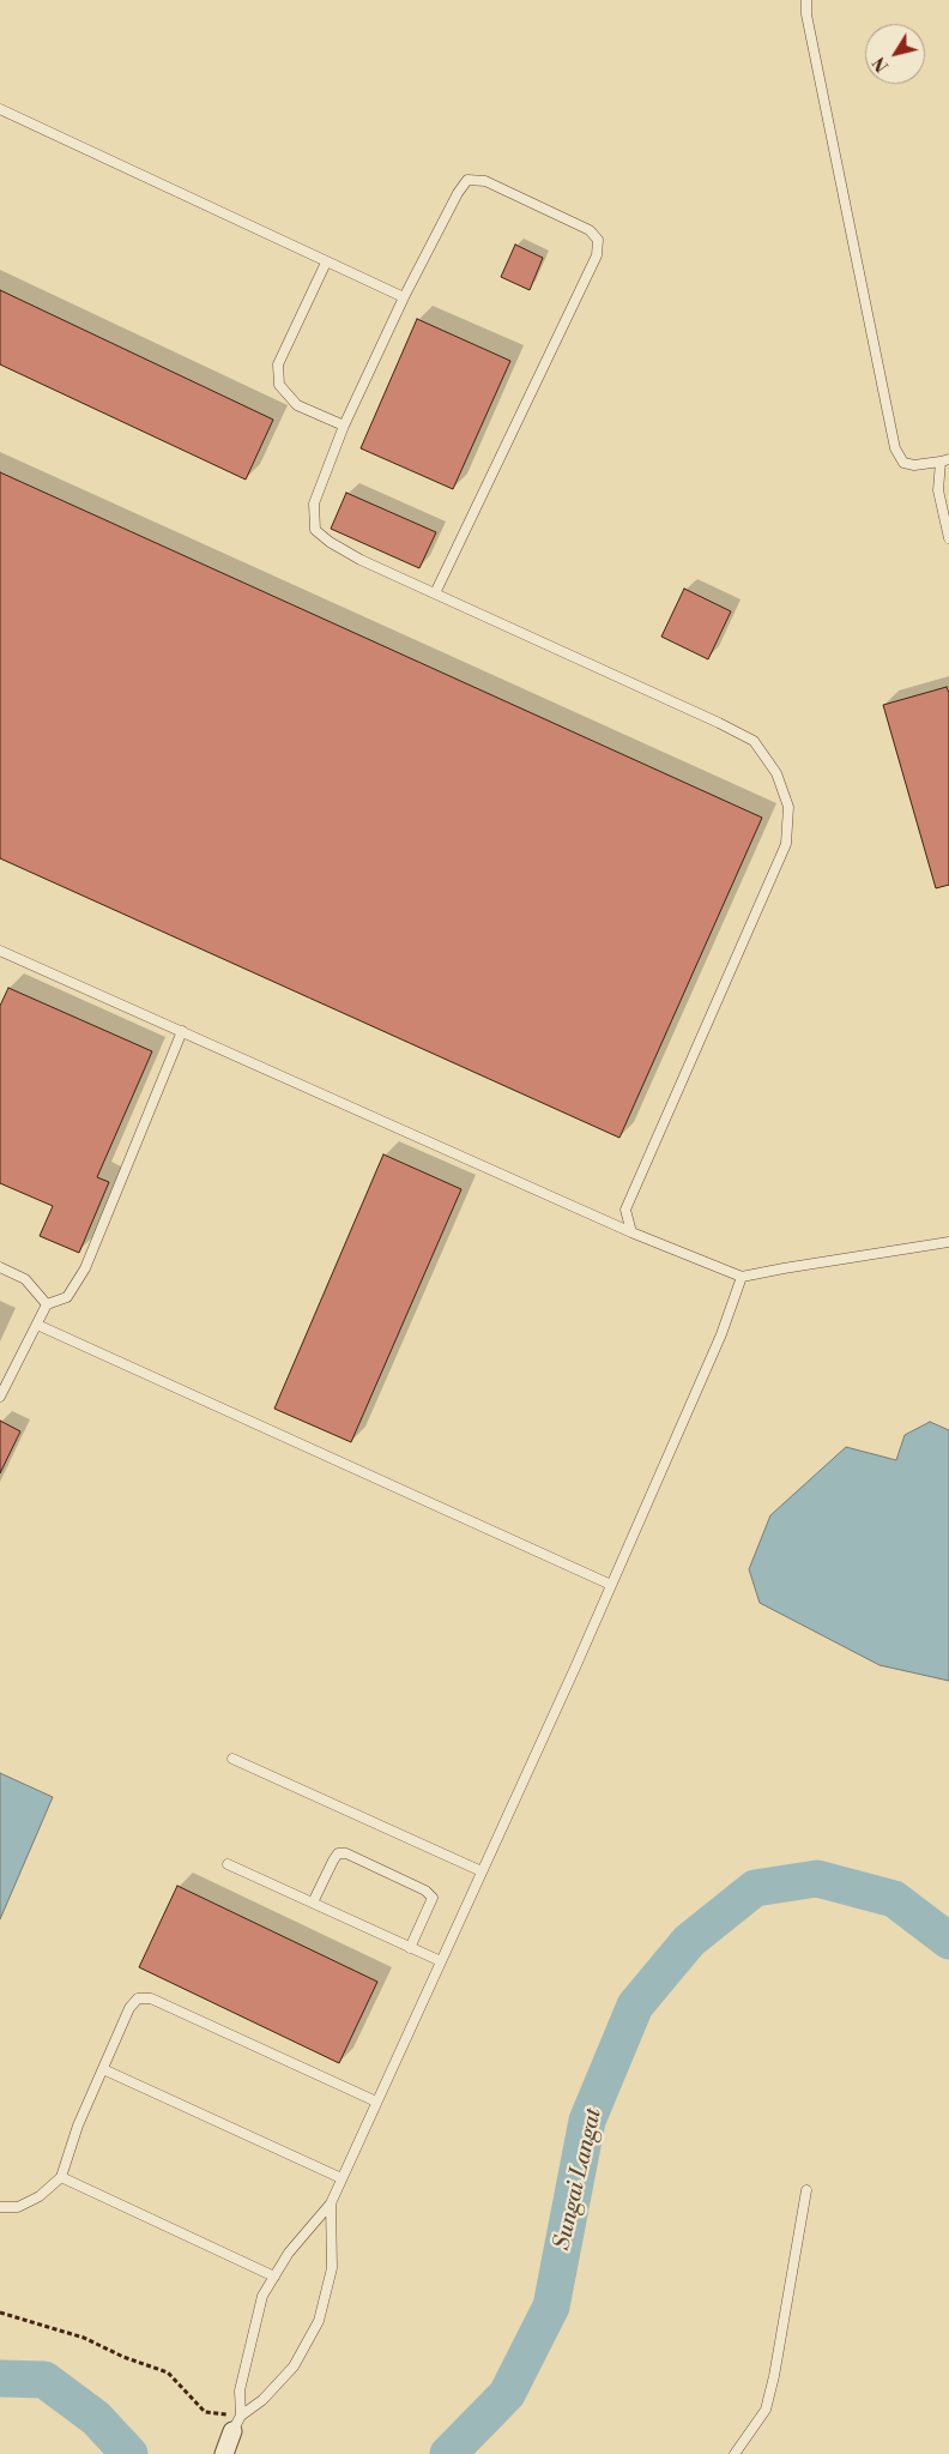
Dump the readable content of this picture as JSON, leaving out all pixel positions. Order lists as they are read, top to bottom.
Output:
{
  "water": ["Sungai Langat"],
  "north": "bottom left"
}
